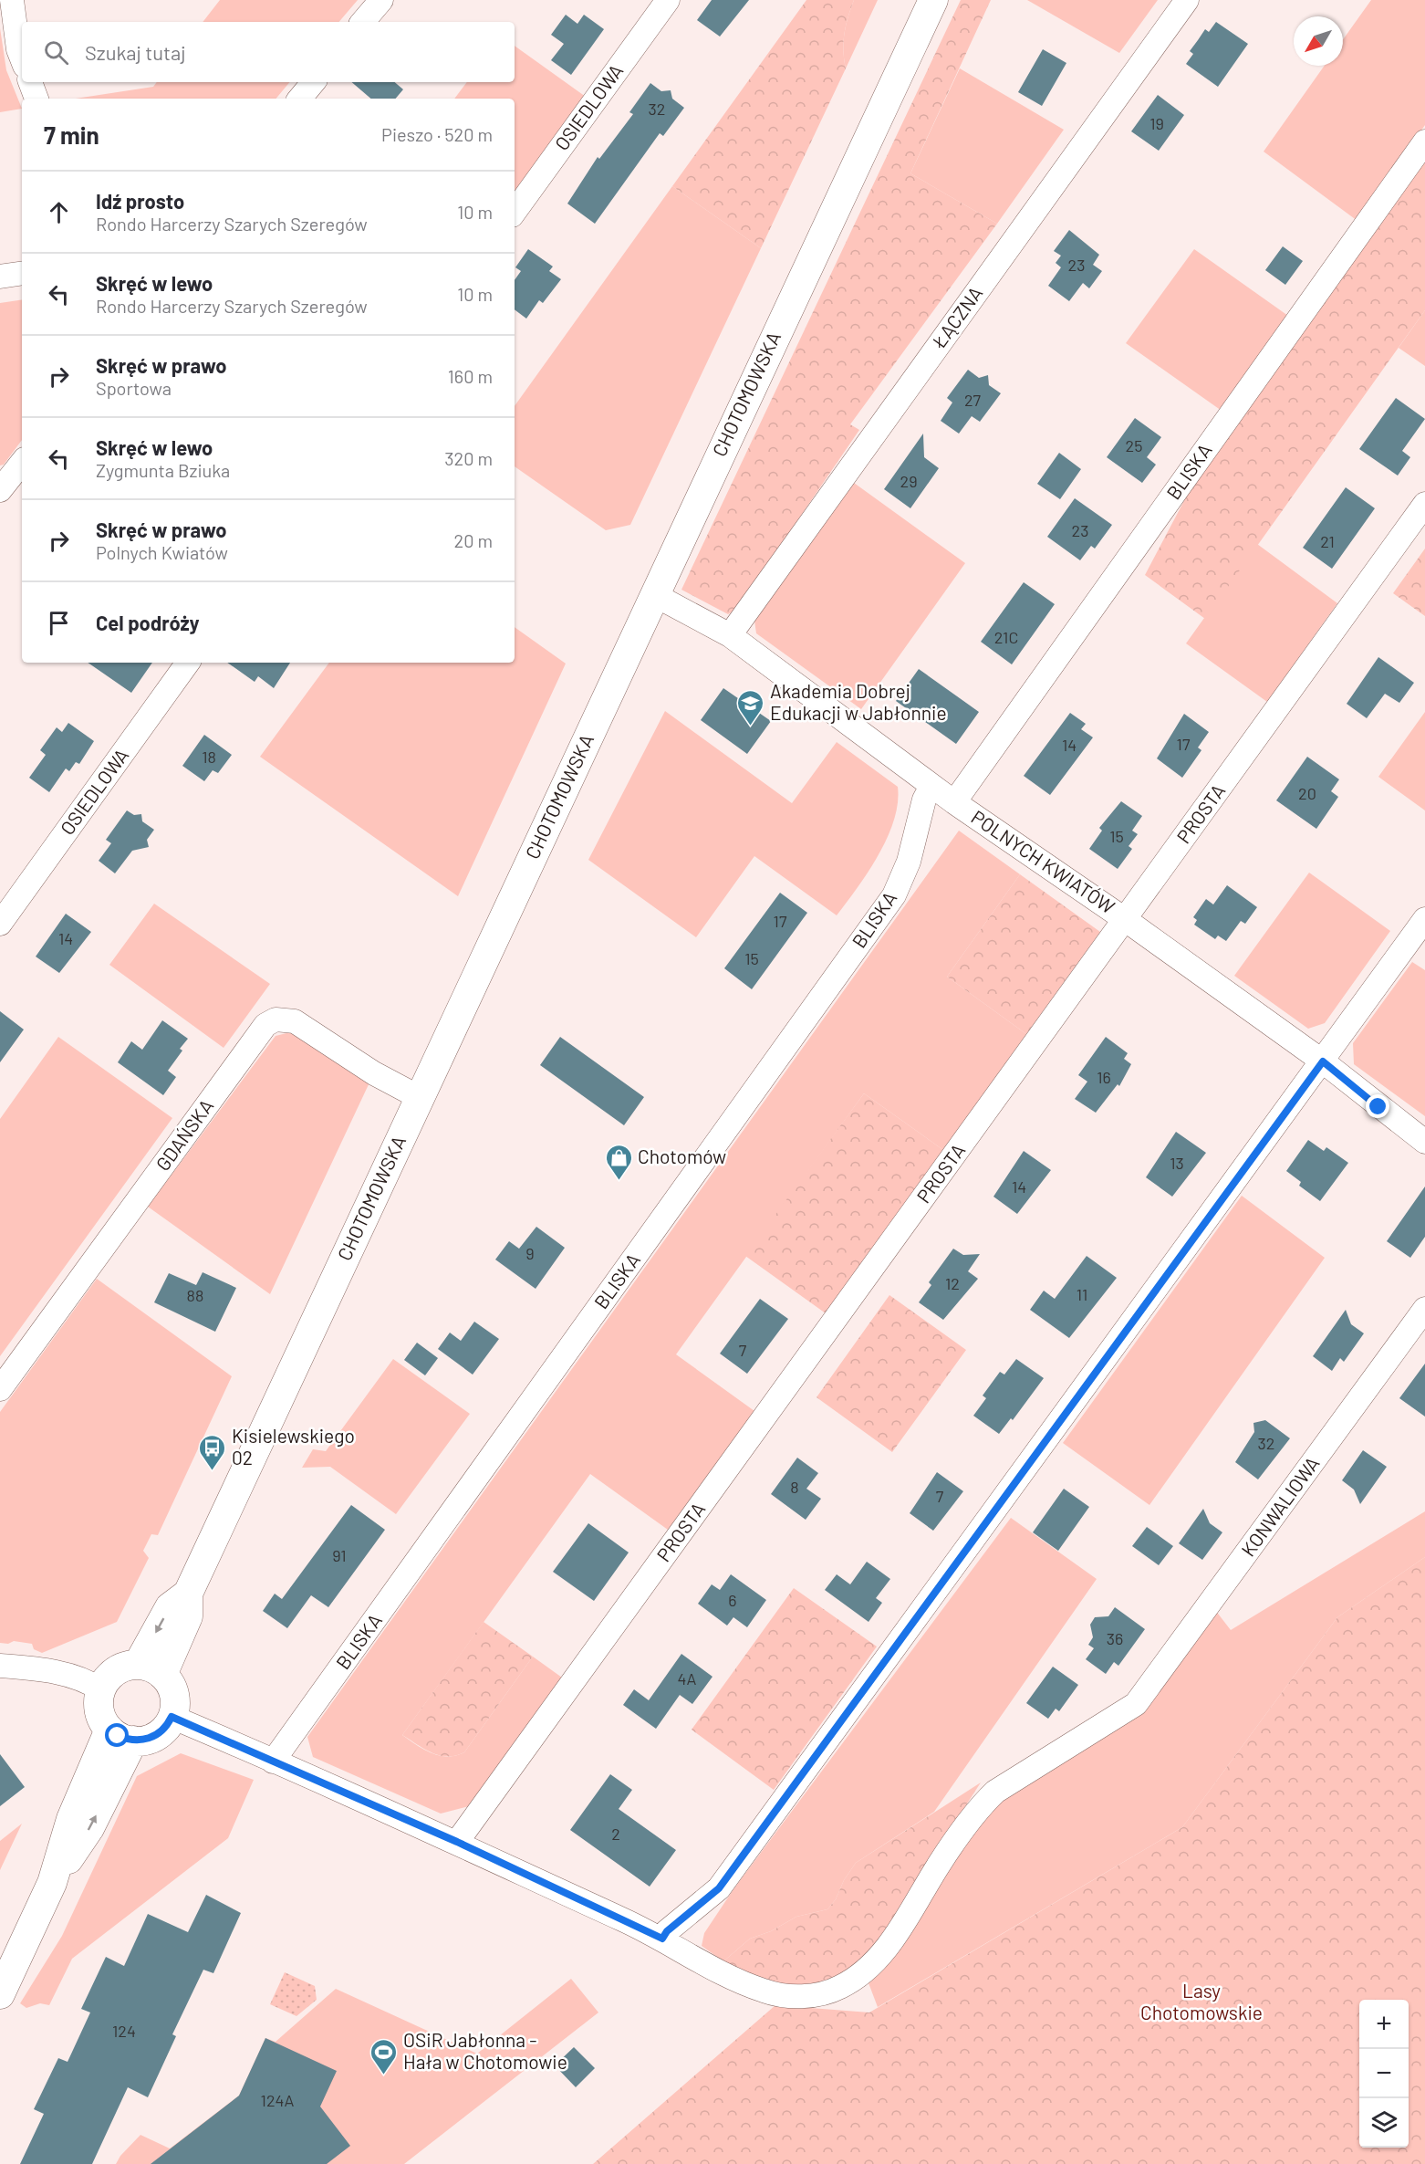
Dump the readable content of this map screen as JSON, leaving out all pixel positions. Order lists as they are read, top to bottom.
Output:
{
  "streets": {
    "street": [
      "OSIEDLOWA",
      "ŁĄCZNA",
      "CHOTOMOWSKA",
      "BLISKA",
      "PROSTA",
      "POLNYCH KWIATÓW",
      "GDAŃSKA",
      "KONWALIOWA"
    ]
  },
  "crossings": [
    ["ŁĄCZNA", "POLNYCH KWIATÓW"],
    ["CHOTOMOWSKA", "POLNYCH KWIATÓW"],
    ["CHOTOMOWSKA", "GDAŃSKA"],
    ["BLISKA", "POLNYCH KWIATÓW"],
    ["PROSTA", "POLNYCH KWIATÓW"]
  ],
  "parks": ["Lasy Chotomowskie"],
  "places": {
    "school or university": ["Akademia Dobrej Edukacji w Jabłonnie"],
    "shop": ["Chotomów"],
    "bus stop": ["Kisielewskiego 02"],
    "sports": ["OSiR Jabłonna - Hała w Chotomowie"]
  },
  "house_numbers": [
    "32",
    "19",
    "23",
    "27",
    "25",
    "29",
    "23",
    "21",
    "21C",
    "17",
    "14",
    "18",
    "20",
    "15",
    "17",
    "14",
    "15",
    "16",
    "13",
    "14",
    "9",
    "12",
    "11",
    "88",
    "7",
    "32",
    "8",
    "7",
    "91",
    "6",
    "36",
    "4A",
    "2",
    "124",
    "124A"
  ],
  "north": "bottom left",
  "page": {
    "search": "Szukaj tutaj",
    "heading": ["7 min", "Pieszo · 520 m"],
    "list": [
      ["Idź prosto", "Rondo Harcerzy Szarych Szeregów", "10 m"],
      ["Skręć w lewo", "Rondo Harcerzy Szarych Szeregów", "10 m"],
      ["Skręć w prawo", "Sportowa", "160 m"],
      ["Skręć w lewo", "Zygmunta Bziuka", "320 m"],
      ["Skręć w prawo", "Polnych Kwiatów", "20 m"],
      "Cel podróży"
    ],
    "map_buttons": ["+", "−"]
  }
}
